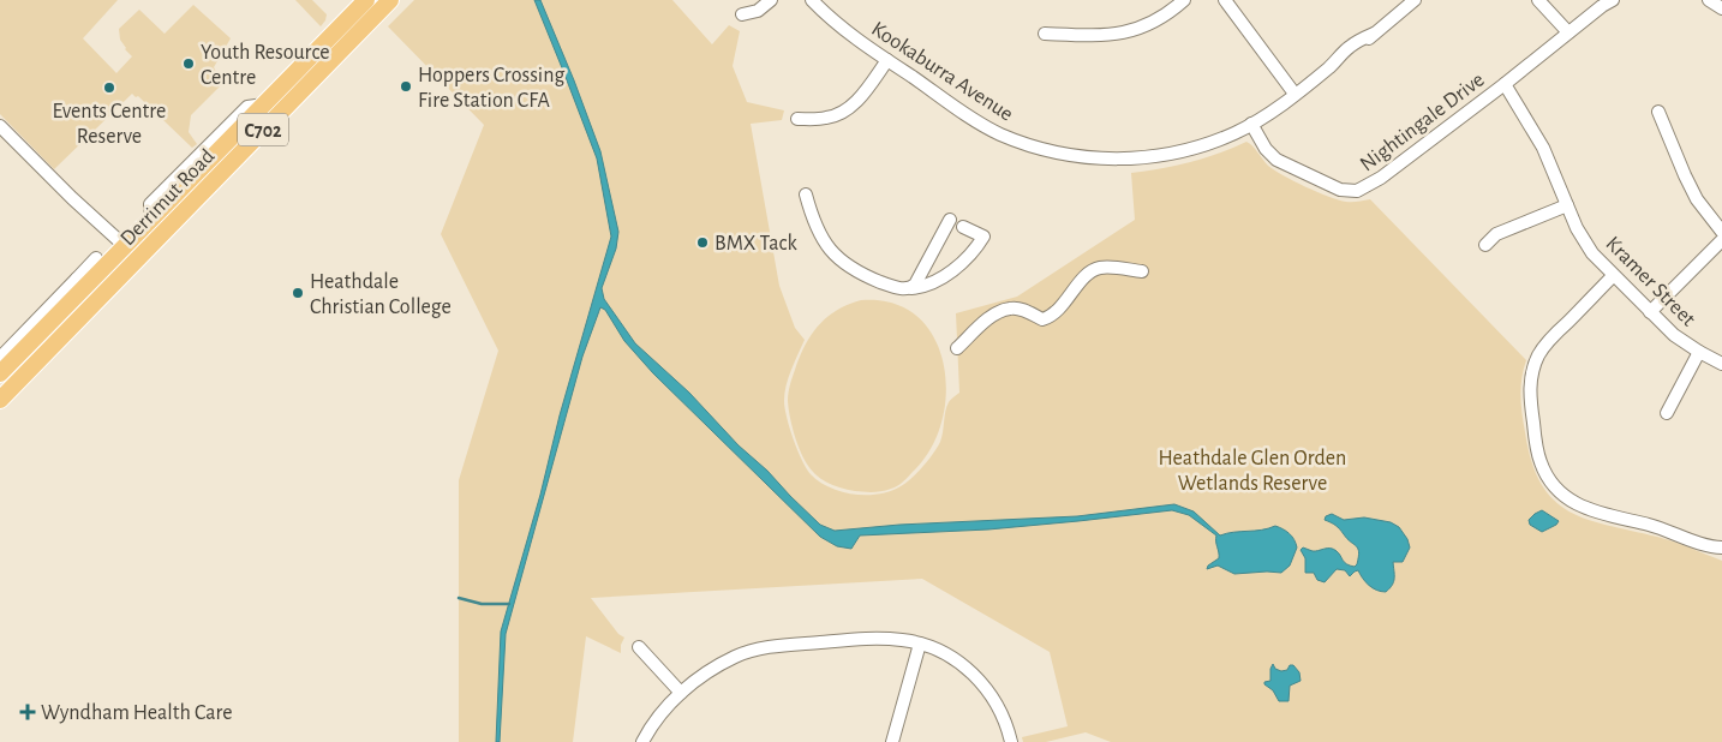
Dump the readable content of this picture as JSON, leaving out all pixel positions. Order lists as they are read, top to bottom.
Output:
{
  "streets": {
    "highway": ["C702", "Derrimut Road"],
    "street": ["Kookaburra Avenue", "Nightingale Drive", "Kramer Street"]
  },
  "crossings": [
    ["Kookaburra Avenue", "Nightingale Drive"],
    ["Nightingale Drive", "Kramer Street"]
  ],
  "parks": ["Heathdale Glen Orden Wetlands Reserve"],
  "places": {
    "other": [
      "Youth Resource Centre",
      "Hoppers Crossing Fire Station CFA",
      "Events Centre Reserve",
      "BMX Tack",
      "Heathdale Christian College"
    ],
    "health": ["Wyndham Health Care"]
  }
}
